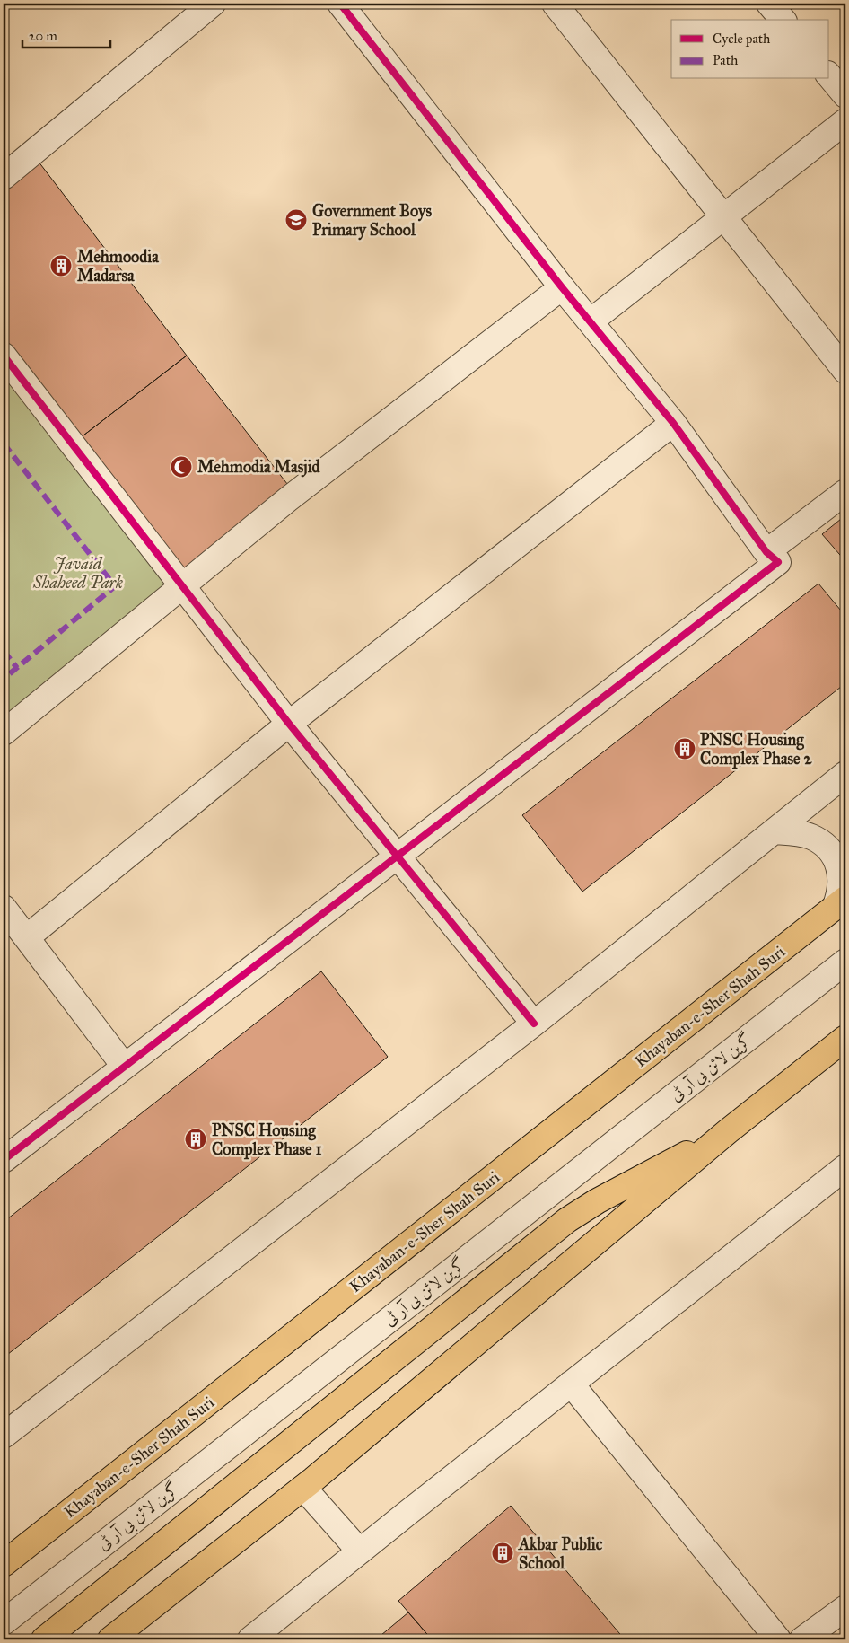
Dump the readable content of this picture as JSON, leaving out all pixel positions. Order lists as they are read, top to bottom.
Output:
{
  "streets": {
    "main road": ["Khayaban-e-Sher Shah Suri"],
    "street": ["گرین لائن بی آر ٹی"]
  },
  "parks": ["Javaid Shaheed Park"],
  "places": {
    "school or university": ["Government Boys Primary School"],
    "building": [
      "Mehmoodia Madarsa",
      "PNSC Housing Complex Phase 2",
      "PNSC Housing Complex Phase 1",
      "Akbar Public School"
    ],
    "mosque": ["Mehmodia Masjid"]
  },
  "legend": ["Cycle path", "Path"],
  "scale_bar": "20 m"
}
